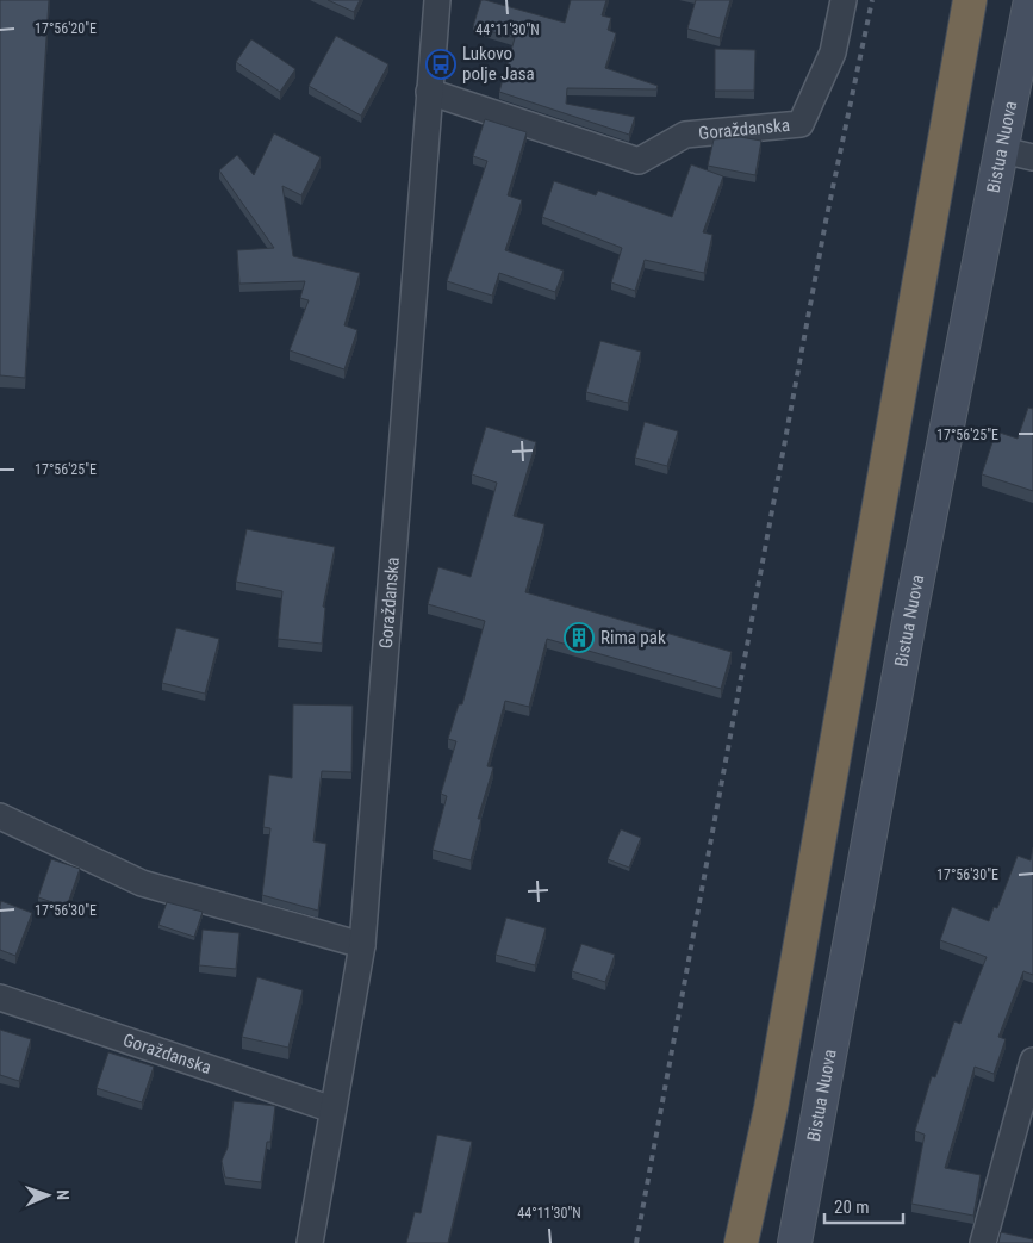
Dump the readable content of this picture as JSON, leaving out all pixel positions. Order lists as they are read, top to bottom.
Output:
{
  "streets": {
    "street": ["Goraždanska", "Bistua Nuova"]
  },
  "places": {
    "bus stop": ["Lukovo polje Jasa"],
    "building": ["Rima pak"]
  },
  "scale_bar": "20 m",
  "north": "right",
  "coordinates": [
    "17°56'20\"E",
    "44°11'30\"N",
    "17°56'25\"E",
    "17°56'30\"E"
  ]
}
